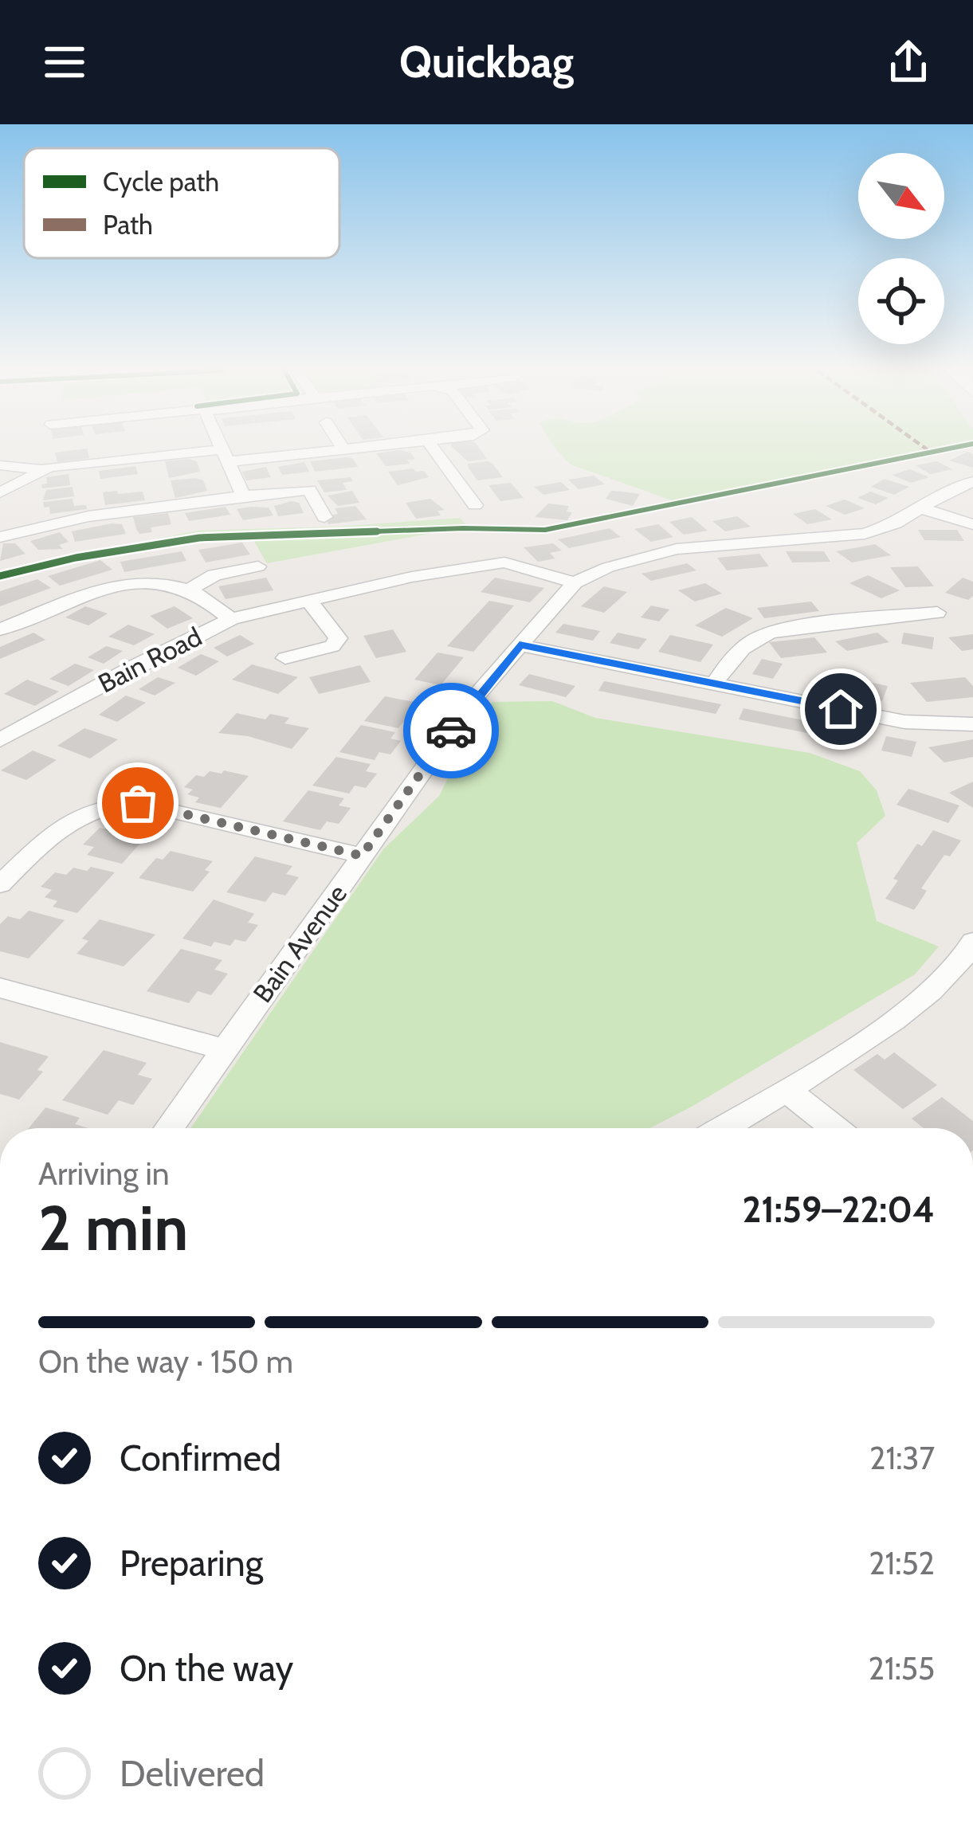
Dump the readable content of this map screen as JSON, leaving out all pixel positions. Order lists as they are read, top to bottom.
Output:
{
  "streets": {
    "street": ["Bain Road", "Bain Avenue"]
  },
  "crossings": [
    ["Bain Road", "Bain Avenue"]
  ],
  "legend": ["Cycle path", "Path"],
  "north": "bottom right",
  "page": {
    "header": "Quickbag",
    "heading": ["2 min", "Arriving in", "21:59–22:04"],
    "bar": "On the way · 150 m",
    "list": [
      ["Confirmed", "21:37"],
      ["Preparing", "21:52"],
      ["On the way", "21:55"],
      "Delivered"
    ]
  }
}
